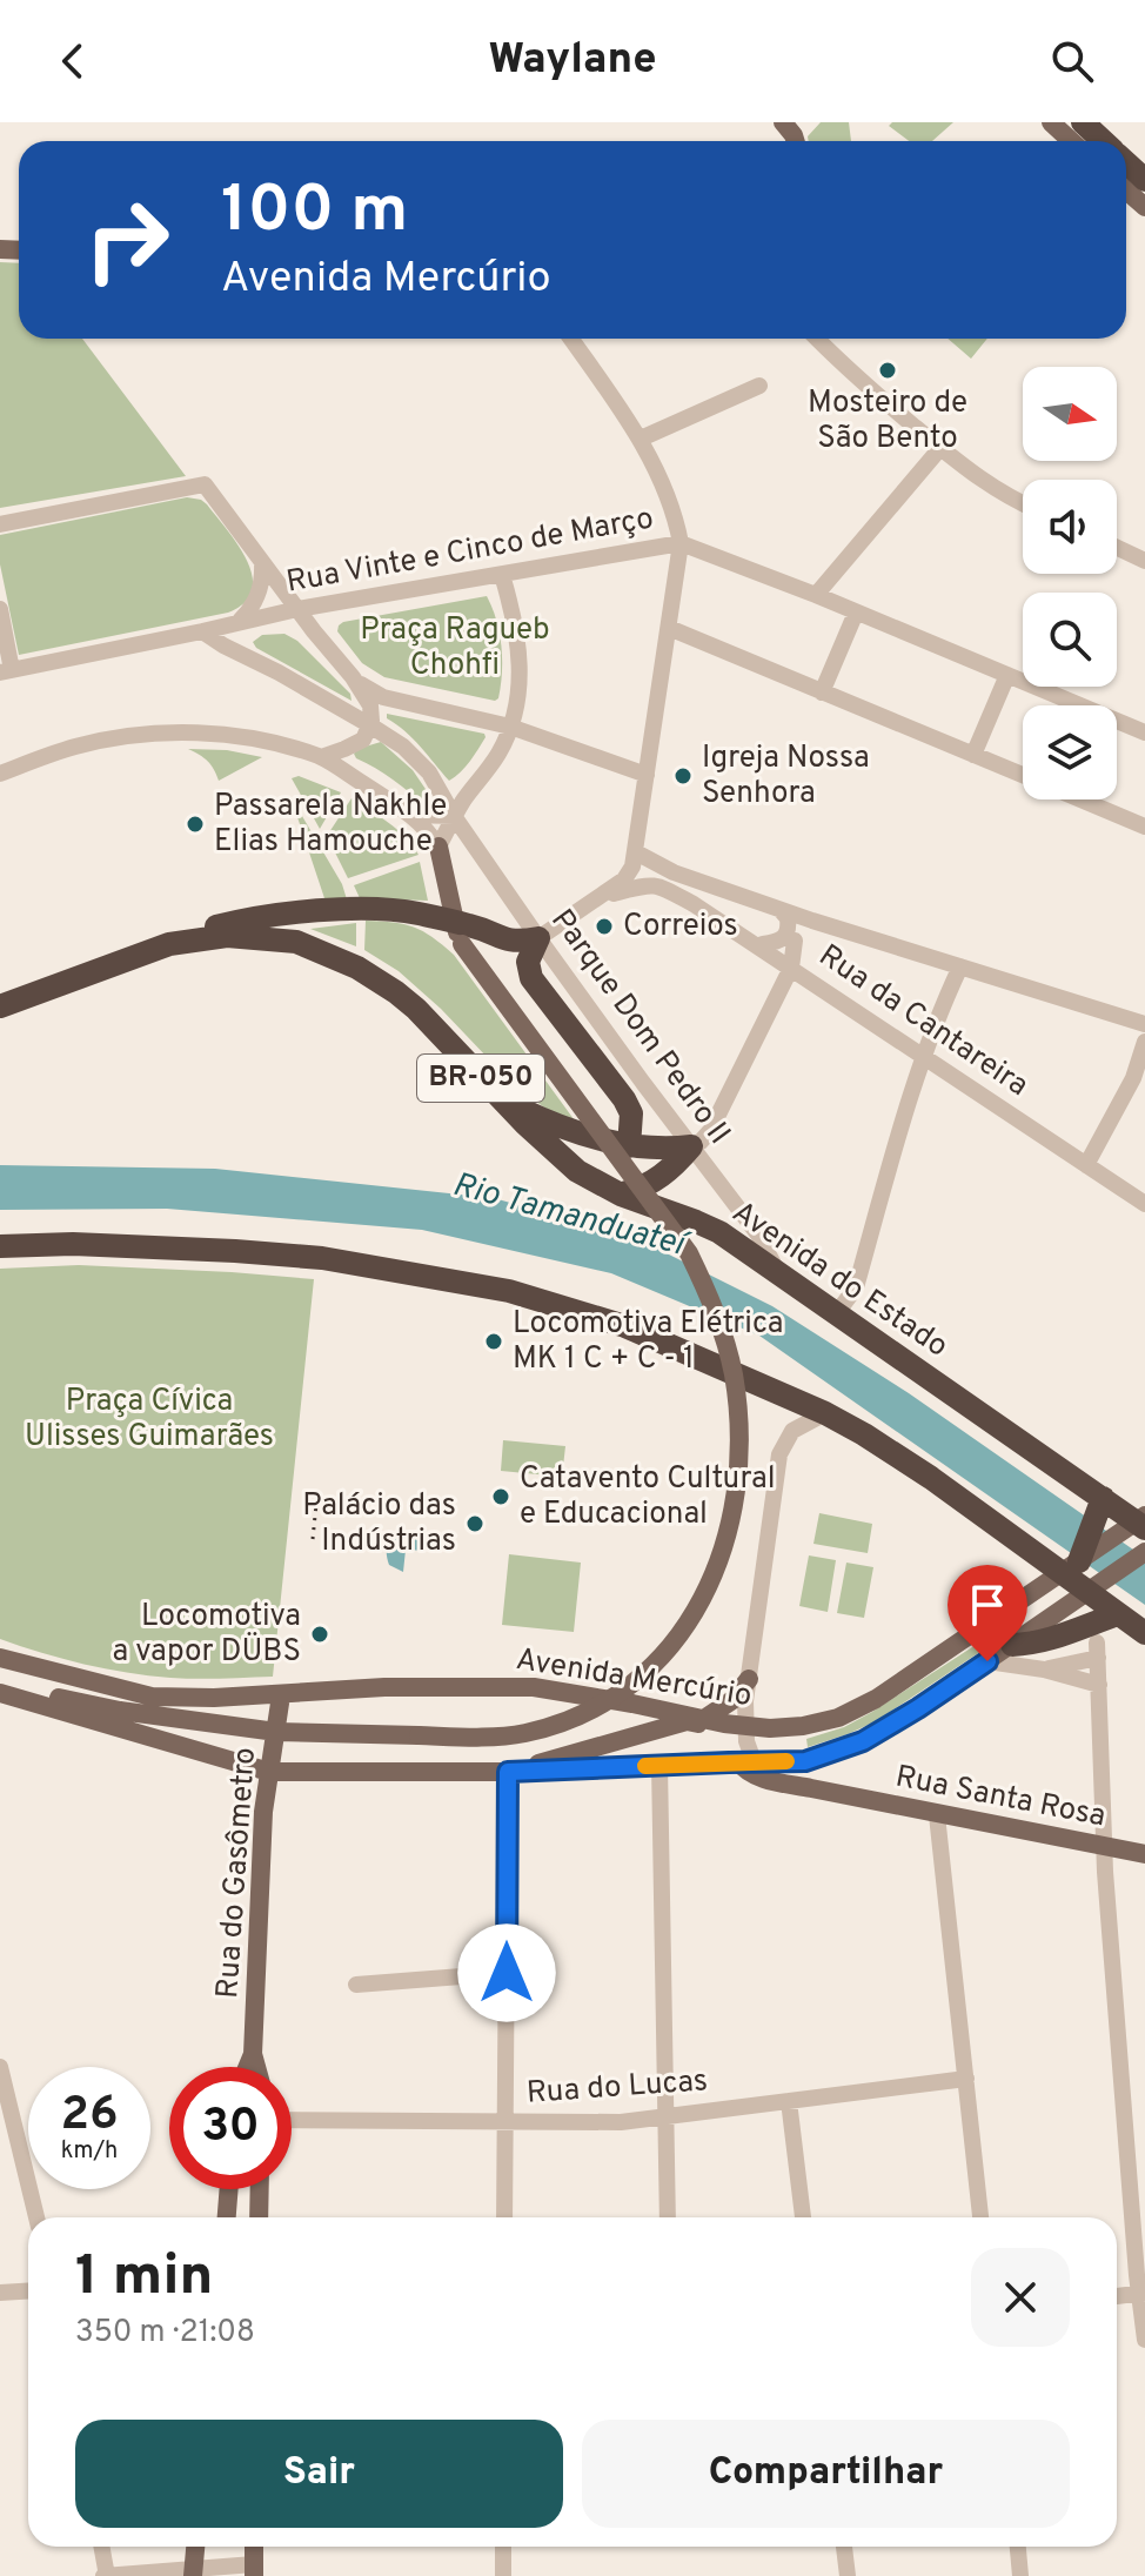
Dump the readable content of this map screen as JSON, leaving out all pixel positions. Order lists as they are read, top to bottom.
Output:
{
  "streets": {
    "highway": ["BR-050", "Avenida do Estado"],
    "main road": ["Avenida Mercúrio", "Rua Santa Rosa", "Rua do Gasômetro"],
    "street": [
      "Rua Vinte e Cinco de Março",
      "Rua da Cantareira",
      "Parque Dom Pedro II",
      "Rua do Lucas"
    ]
  },
  "crossings": [
    ["Rua Vinte e Cinco de Março", "Parque Dom Pedro II"],
    ["Parque Dom Pedro II", "Avenida do Estado"],
    ["Avenida do Estado", "Avenida Mercúrio"],
    ["Avenida Mercúrio", "Rua do Gasômetro"]
  ],
  "water": ["Rio Tamanduateí"],
  "parks": ["Praça Ragueb Chohfi", "Praça Cívica Ulisses Guimarães"],
  "places": [
    "Mosteiro de São Bento",
    "Igreja Nossa Senhora",
    "Passarela Nakhle Elias Hamouche",
    "Correios",
    "Locomotiva Elétrica MK 1 C + C - 1",
    "Catavento Cultural e Educacional",
    "Palácio das Indústrias",
    "Locomotiva a vapor DÜBS"
  ],
  "north": "right",
  "page": {
    "header": "Waylane",
    "turn": ["100 m", "Avenida Mercúrio"],
    "speed": "26 km/h",
    "limit": "30",
    "heading": ["1 min", "350 m · 21:08"],
    "buttons": ["Sair", "Compartilhar"]
  }
}
